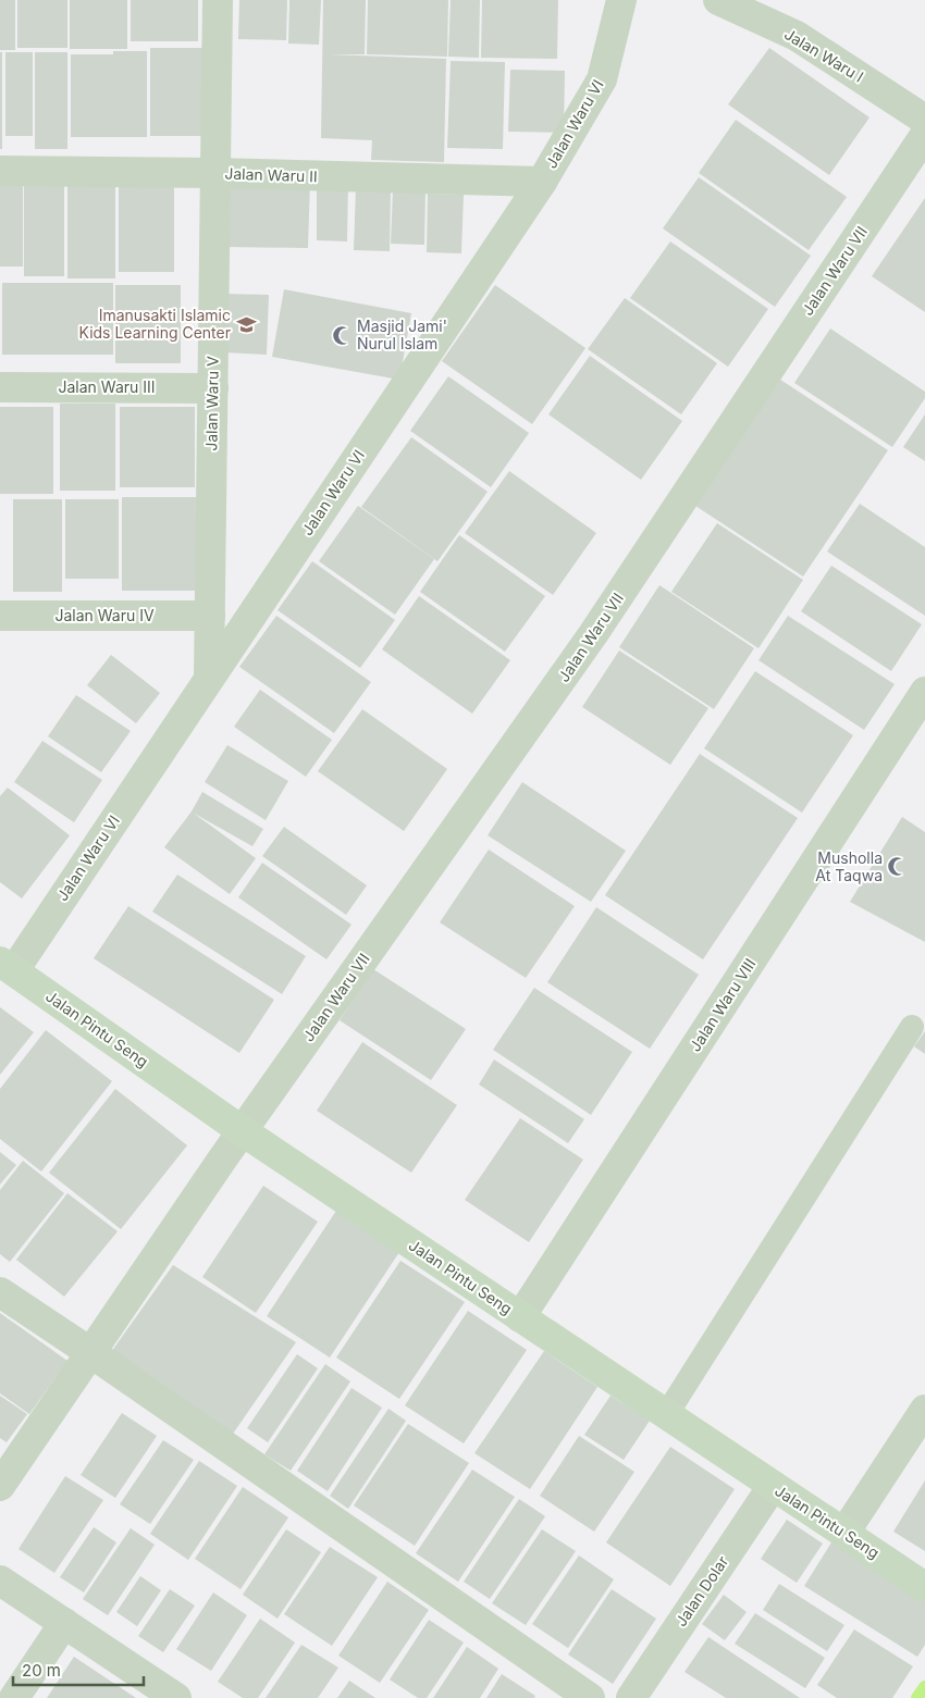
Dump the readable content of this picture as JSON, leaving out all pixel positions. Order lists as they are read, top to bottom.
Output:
{
  "streets": {
    "street": [
      "Jalan Waru I",
      "Jalan Waru VI",
      "Jalan Waru II",
      "Jalan Waru VII",
      "Jalan Waru III",
      "Jalan Waru V",
      "Jalan Waru IV",
      "Jalan Waru VIII",
      "Jalan Pintu Seng",
      "Jalan Dolar"
    ]
  },
  "crossings": [
    ["Jalan Waru VI", "Jalan Waru II"],
    ["Jalan Waru VI", "Jalan Waru V"],
    ["Jalan Waru VI", "Jalan Pintu Seng"],
    ["Jalan Waru II", "Jalan Waru V"],
    ["Jalan Waru VII", "Jalan Pintu Seng"],
    ["Jalan Waru III", "Jalan Waru V"],
    ["Jalan Waru V", "Jalan Waru IV"],
    ["Jalan Waru VIII", "Jalan Pintu Seng"],
    ["Jalan Pintu Seng", "Jalan Dolar"]
  ],
  "places": {
    "school or university": ["Imanusakti Islamic Kids Learning Center"],
    "mosque": ["Masjid Jami' Nurul Islam", "Musholla At Taqwa"]
  },
  "scale_bar": "20 m"
}
